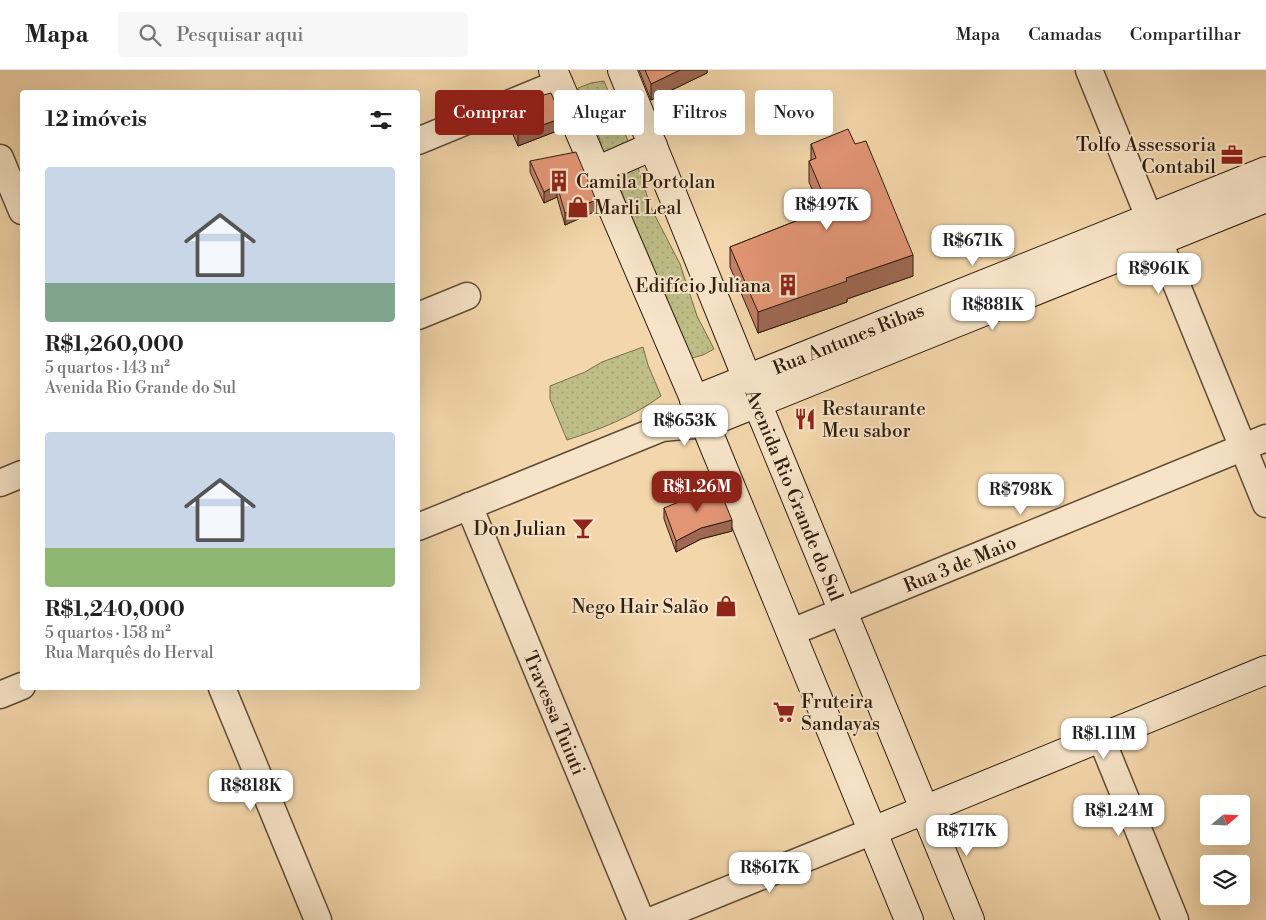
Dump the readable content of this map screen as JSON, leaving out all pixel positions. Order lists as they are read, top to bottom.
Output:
{
  "streets": {
    "main road": ["Rua Antunes Ribas", "Avenida Rio Grande do Sul"],
    "street": ["Rua 3 de Maio", "Travessa Tuiuti"]
  },
  "crossings": [
    ["Rua Antunes Ribas", "Avenida Rio Grande do Sul"],
    ["Rua Antunes Ribas", "Travessa Tuiuti"],
    ["Avenida Rio Grande do Sul", "Rua 3 de Maio"]
  ],
  "places": {
    "office": ["Tolfo Assessoria Contabil"],
    "building": ["Camila Portolan", "Edifício Juliana"],
    "shop": ["Marli Leal", "Nego Hair Salão"],
    "restaurant": ["Restaurante Meu sabor"],
    "bar": ["Don Julian"],
    "supermarket": ["Fruteira Sandayas"]
  },
  "north": "right",
  "page": {
    "header": "Mapa",
    "search": "Pesquisar aqui",
    "nav": ["Mapa", "Camadas", "Compartilhar"],
    "chip": [
      "Comprar",
      "Alugar",
      "Filtros",
      "Novo"
    ],
    "heading": "12 imóveis",
    "list": [
      {
        "name": "R$1,260,000",
        "note": "5 quartos · 143 m² · Avenida Rio Grande do Sul"
      },
      {
        "name": "R$1,240,000",
        "note": "5 quartos · 158 m² · Rua Marquês do Herval"
      }
    ],
    "price": [
      "R$497K",
      "R$671K",
      "R$961K",
      "R$881K",
      "R$653K",
      "R$1.26M",
      "R$798K",
      "R$1.11M",
      "R$818K",
      "R$1.24M",
      "R$717K",
      "R$617K"
    ]
  }
}
